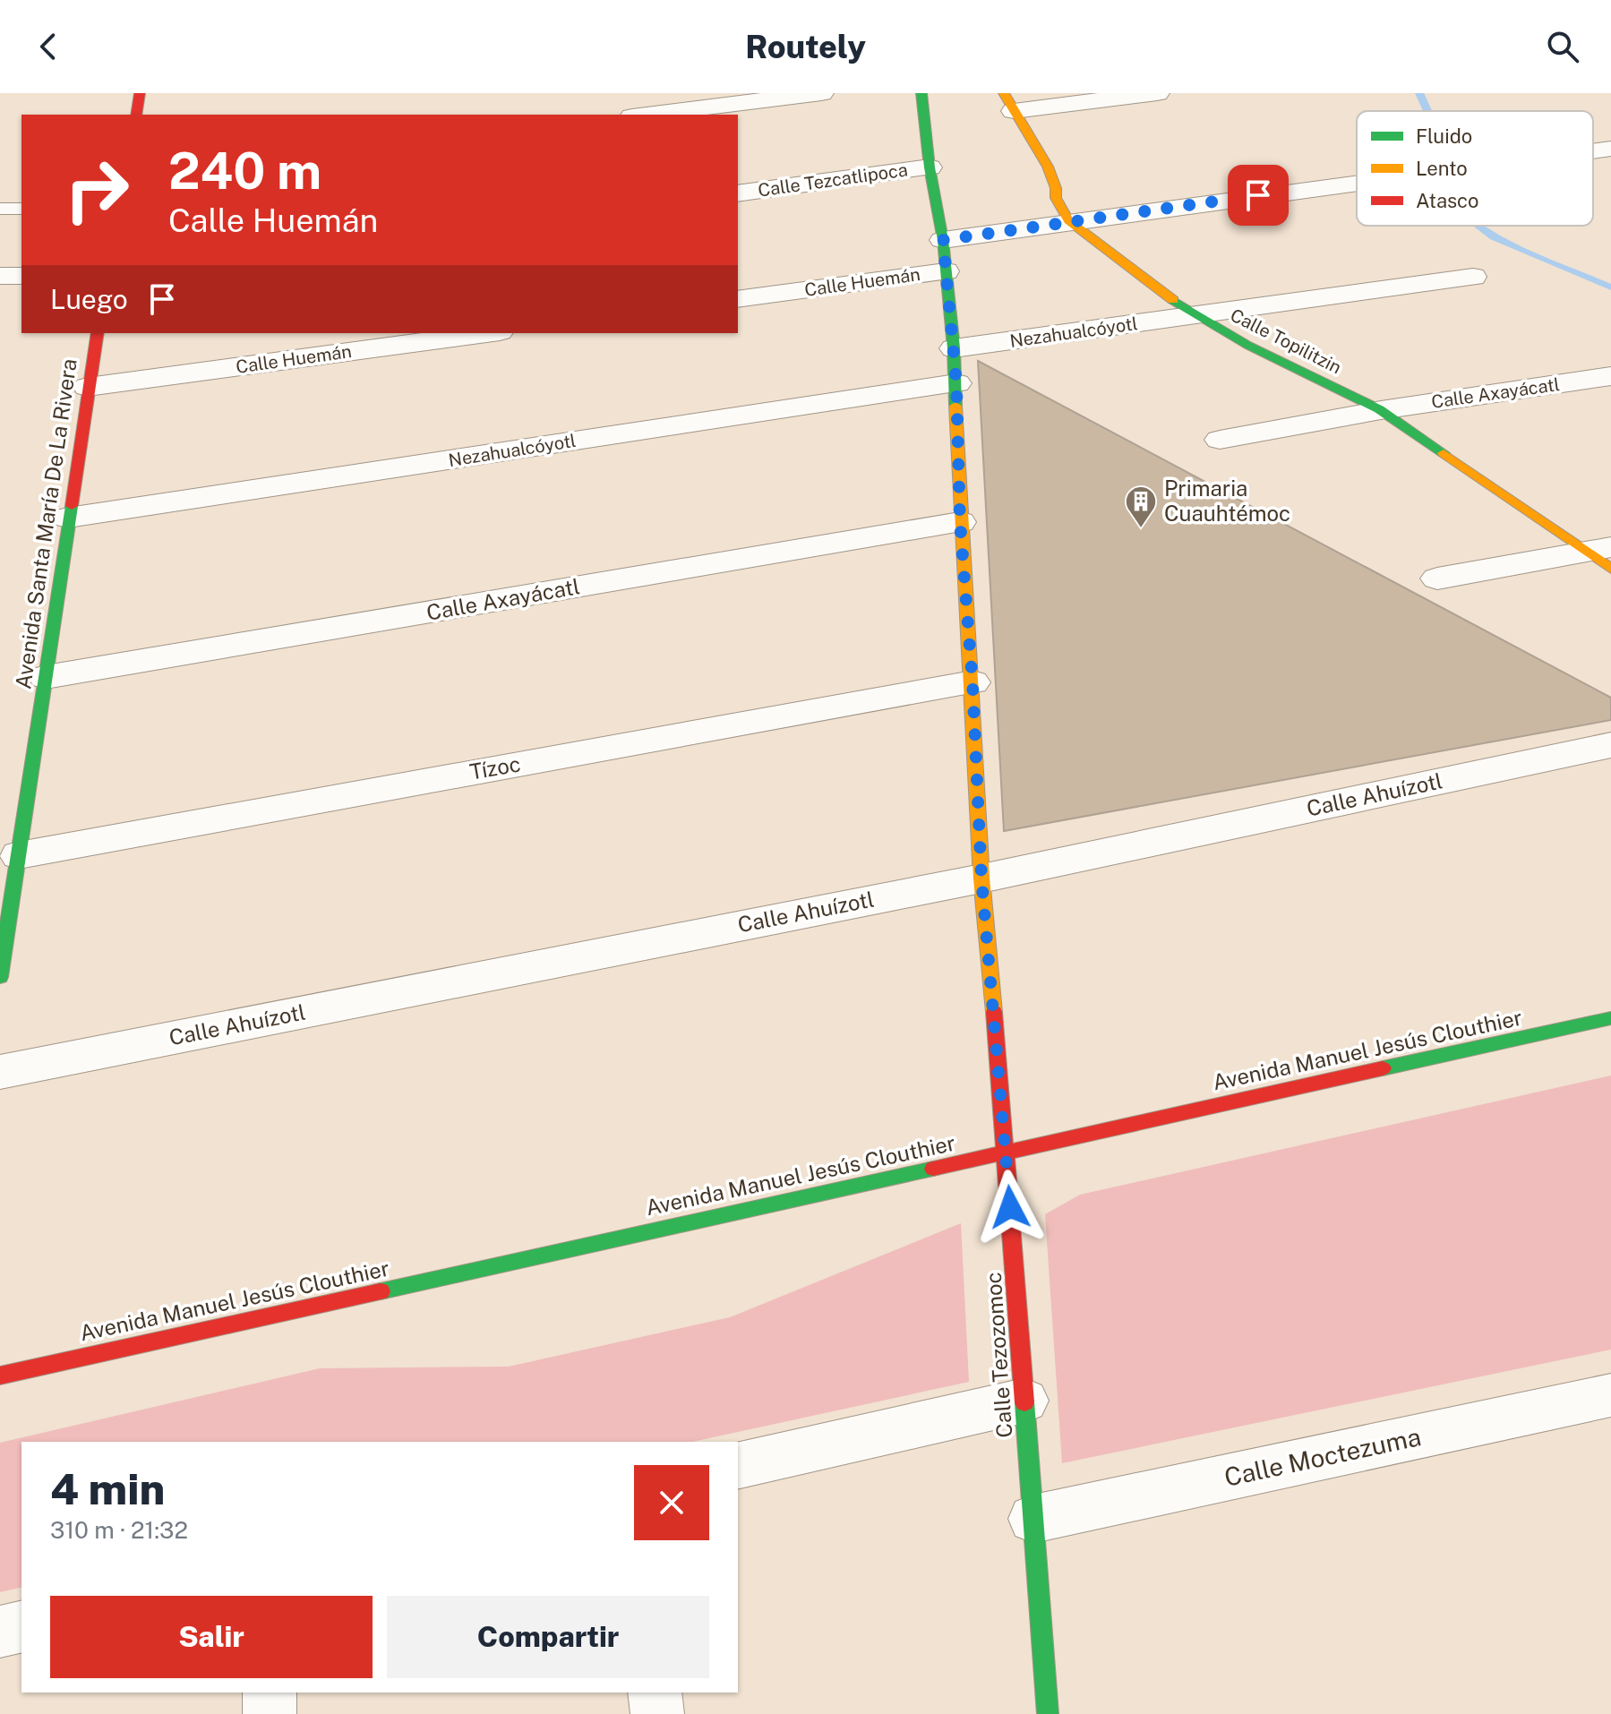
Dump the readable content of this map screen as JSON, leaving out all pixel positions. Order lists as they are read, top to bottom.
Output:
{
  "streets": {
    "street": [
      "Calle Tezcatlipoca",
      "Calle Huemán",
      "Nezahualcóyotl",
      "Calle Topilitzin",
      "Calle Axayácatl",
      "Avenida Santa María De La Rivera",
      "Tízoc",
      "Calle Ahuízotl",
      "Avenida Manuel Jesús Clouthier",
      "Calle Tezozomoc",
      "Calle Moctezuma"
    ]
  },
  "crossings": [
    ["Calle Tezcatlipoca", "Calle Tezozomoc"],
    ["Calle Huemán", "Avenida Santa María De La Rivera"],
    ["Calle Huemán", "Calle Tezozomoc"],
    ["Nezahualcóyotl", "Calle Topilitzin"],
    ["Nezahualcóyotl", "Avenida Santa María De La Rivera"],
    ["Nezahualcóyotl", "Calle Tezozomoc"],
    ["Calle Topilitzin", "Calle Axayácatl"],
    ["Calle Axayácatl", "Avenida Santa María De La Rivera"],
    ["Calle Axayácatl", "Calle Tezozomoc"],
    ["Avenida Santa María De La Rivera", "Tízoc"],
    ["Tízoc", "Calle Tezozomoc"],
    ["Calle Ahuízotl", "Calle Tezozomoc"],
    ["Avenida Manuel Jesús Clouthier", "Calle Tezozomoc"],
    ["Calle Tezozomoc", "Calle Moctezuma"]
  ],
  "places": {
    "building": ["Primaria Cuauhtémoc"]
  },
  "legend": ["Fluido", "Lento", "Atasco"],
  "page": {
    "header": "Routely",
    "turn": ["240 m", "Calle Huemán"],
    "then": "Luego",
    "heading": ["4 min", "310 m · 21:32"],
    "buttons": ["Salir", "Compartir"]
  }
}
